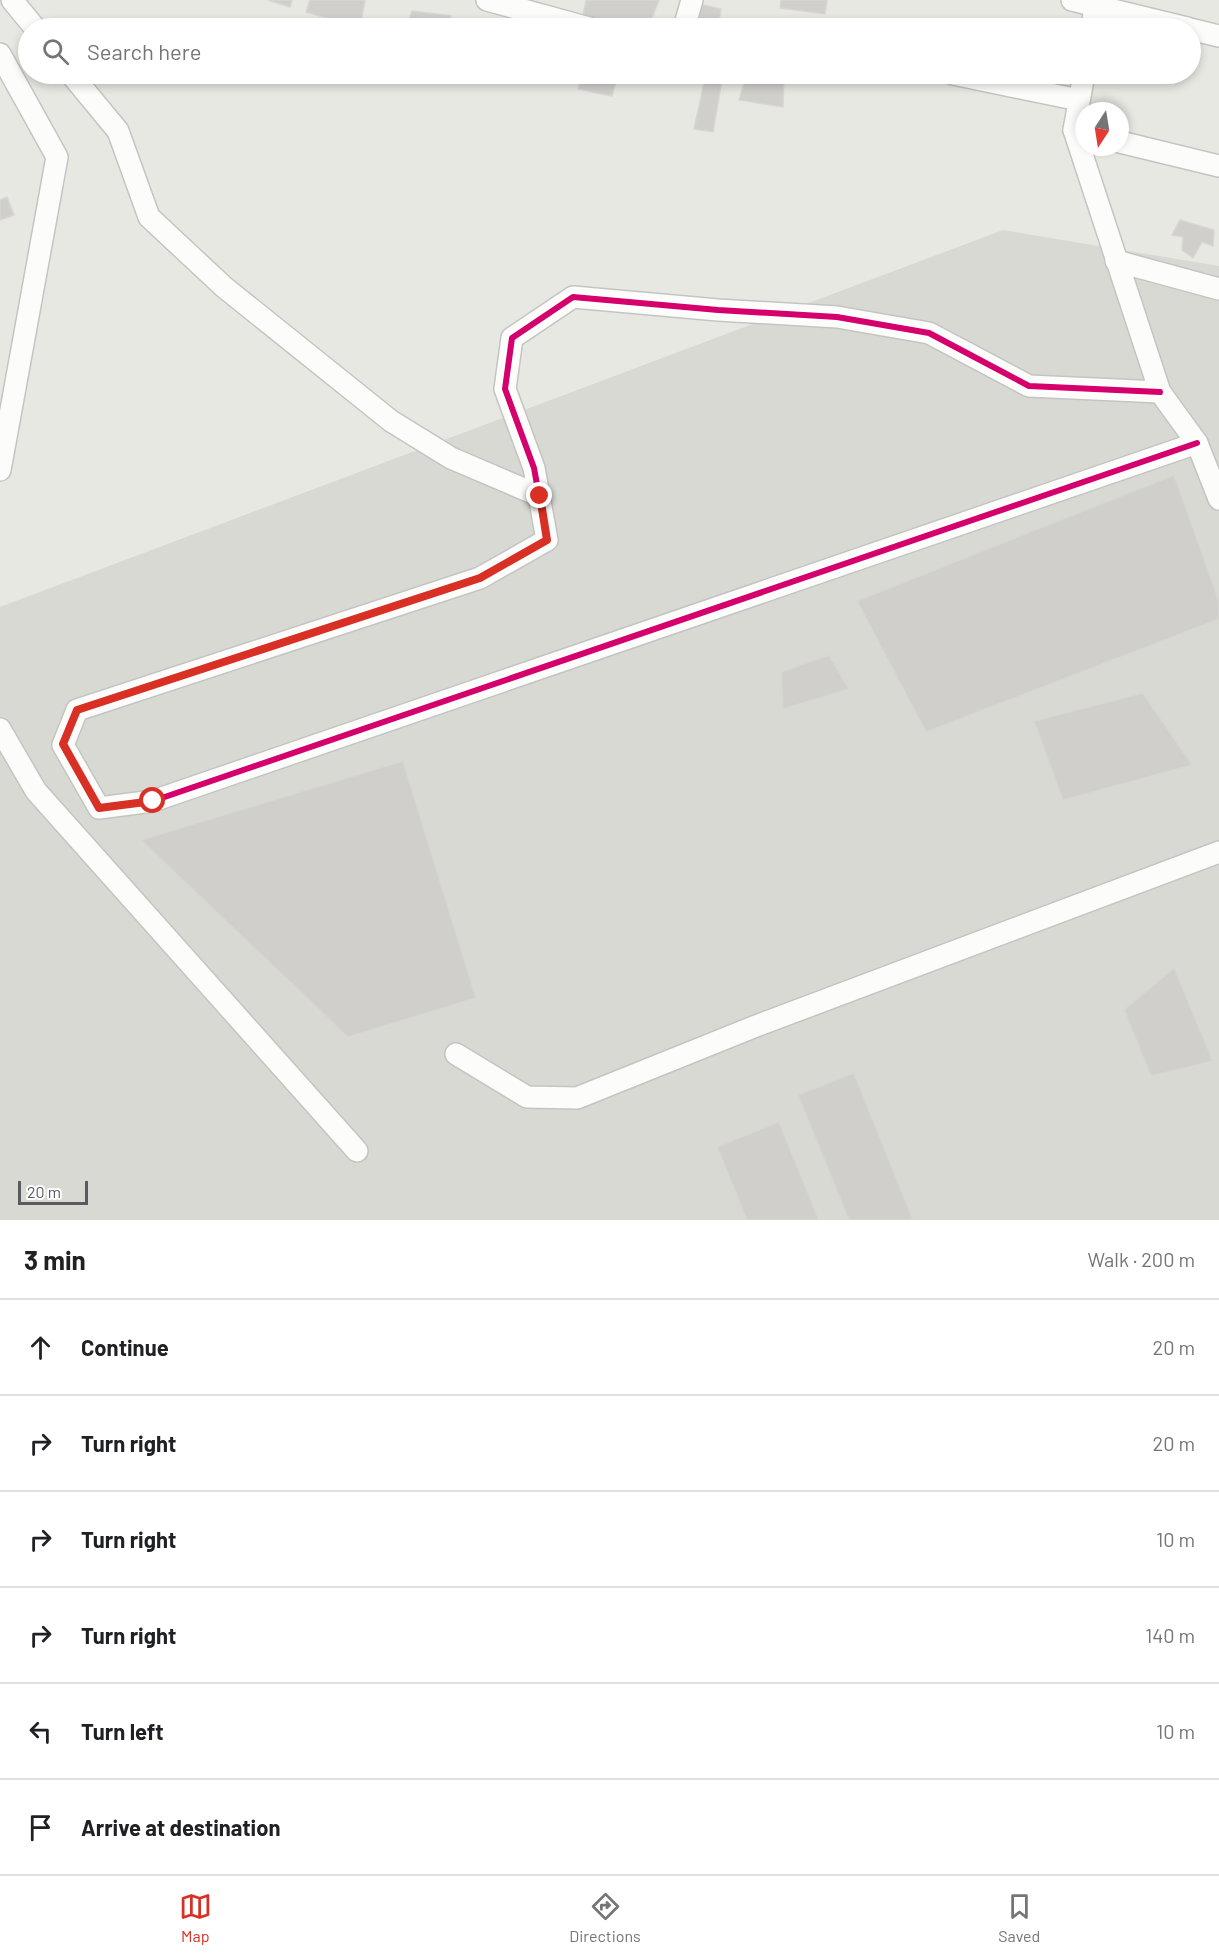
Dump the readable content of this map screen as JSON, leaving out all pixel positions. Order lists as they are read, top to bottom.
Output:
{
  "scale_bar": "20 m",
  "north": "bottom",
  "page": {
    "search": "Search here",
    "scale": "20 m",
    "heading": ["3 min", "Walk · 200 m"],
    "list": [
      ["Continue", "20 m"],
      ["Turn right", "20 m"],
      ["Turn right", "10 m"],
      ["Turn right", "140 m"],
      ["Turn left", "10 m"],
      "Arrive at destination"
    ],
    "nav": ["Map", "Directions", "Saved"]
  }
}
